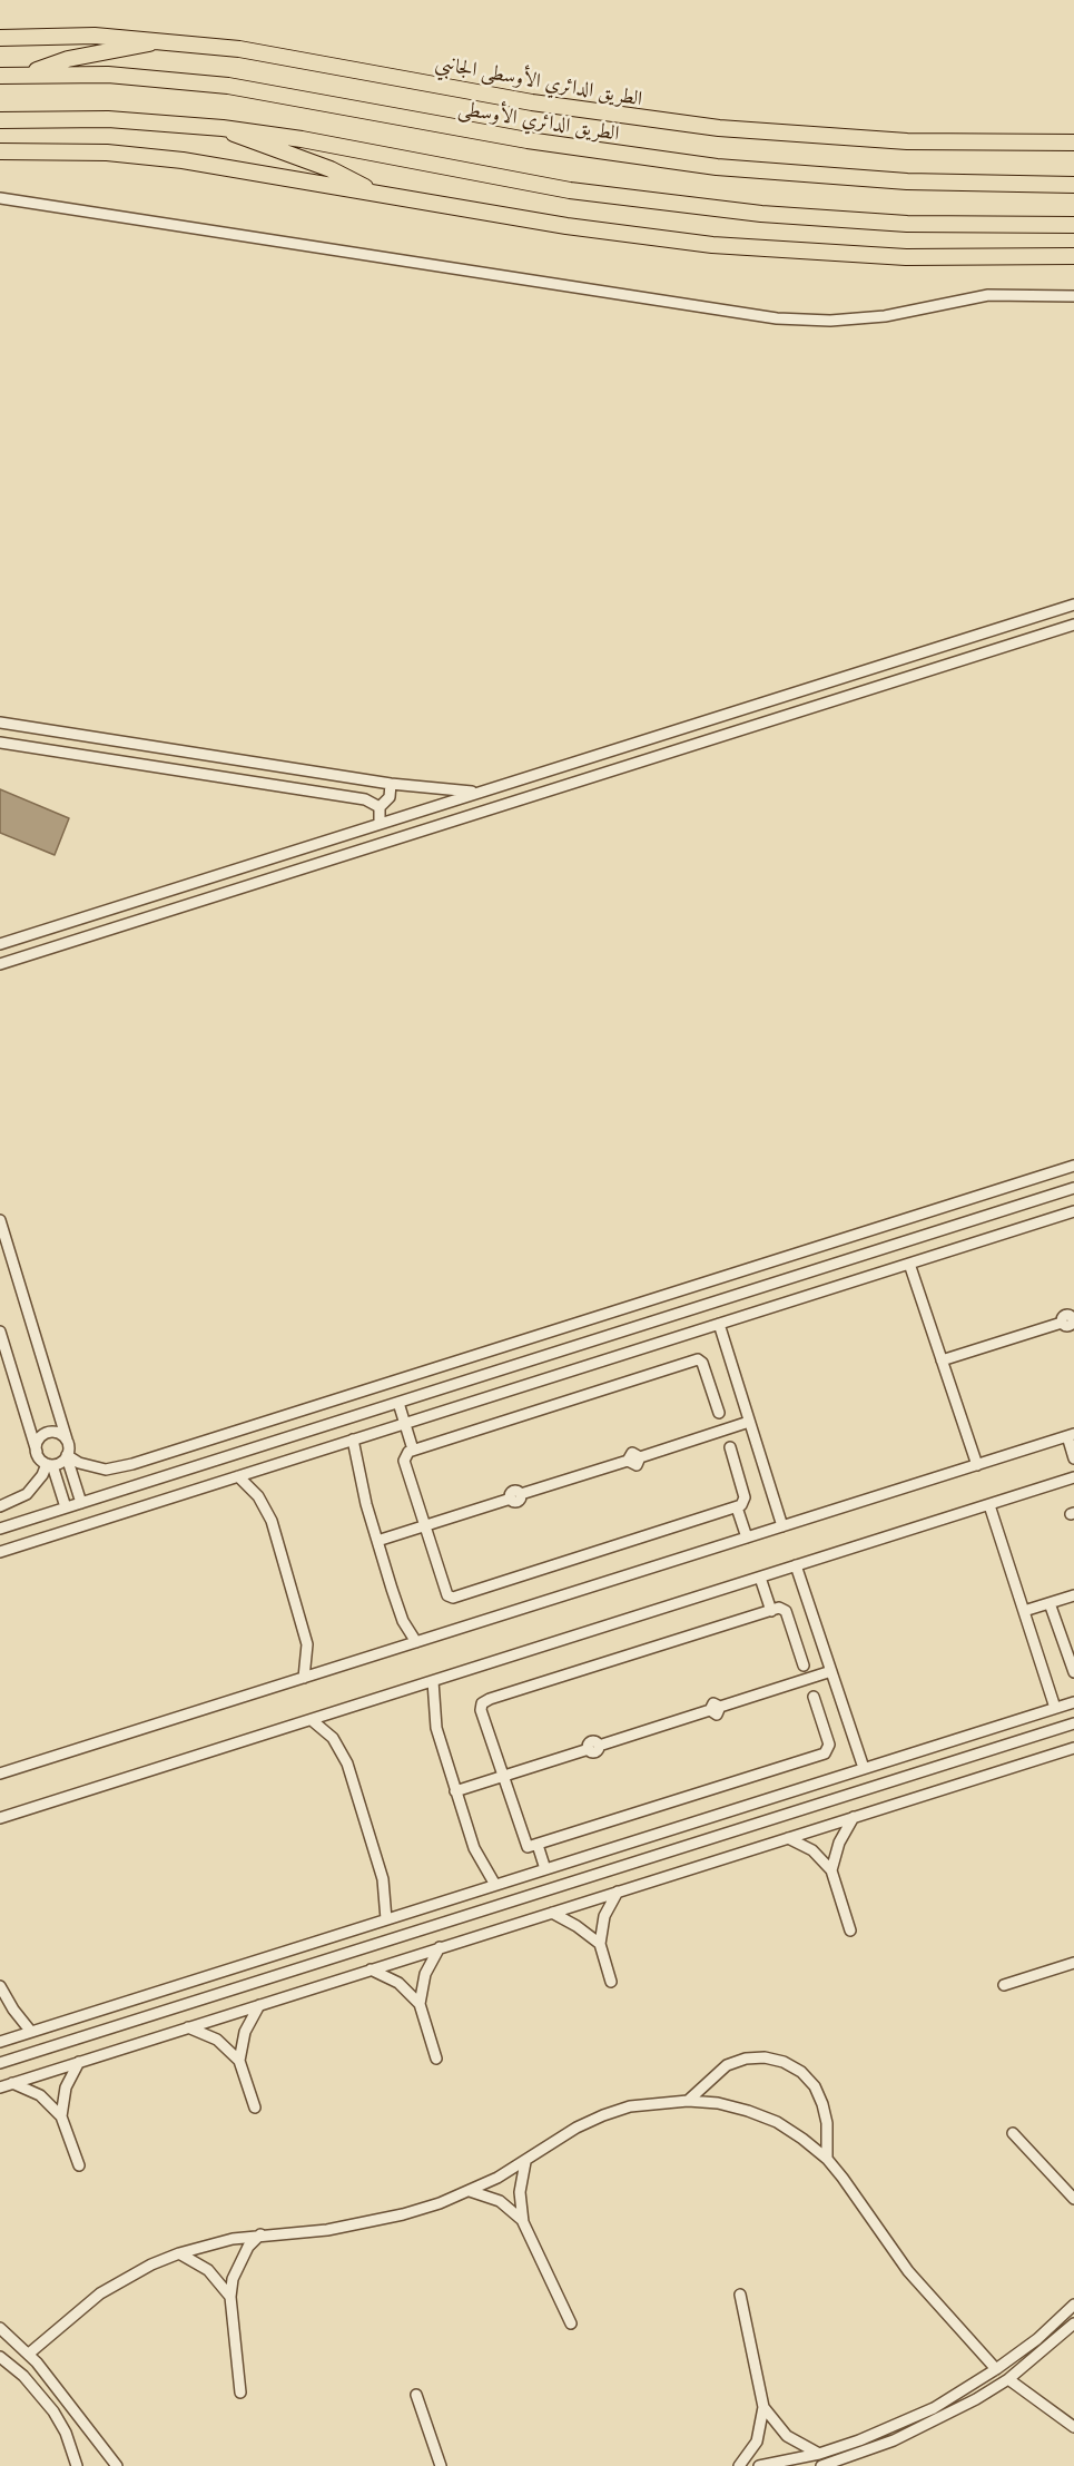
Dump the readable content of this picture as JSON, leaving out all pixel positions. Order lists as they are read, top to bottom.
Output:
{
  "streets": {
    "highway": ["الطريق الدائري الأوسطى الجانبي", "الطريق الدائري الأوسطى"]
  }
}
